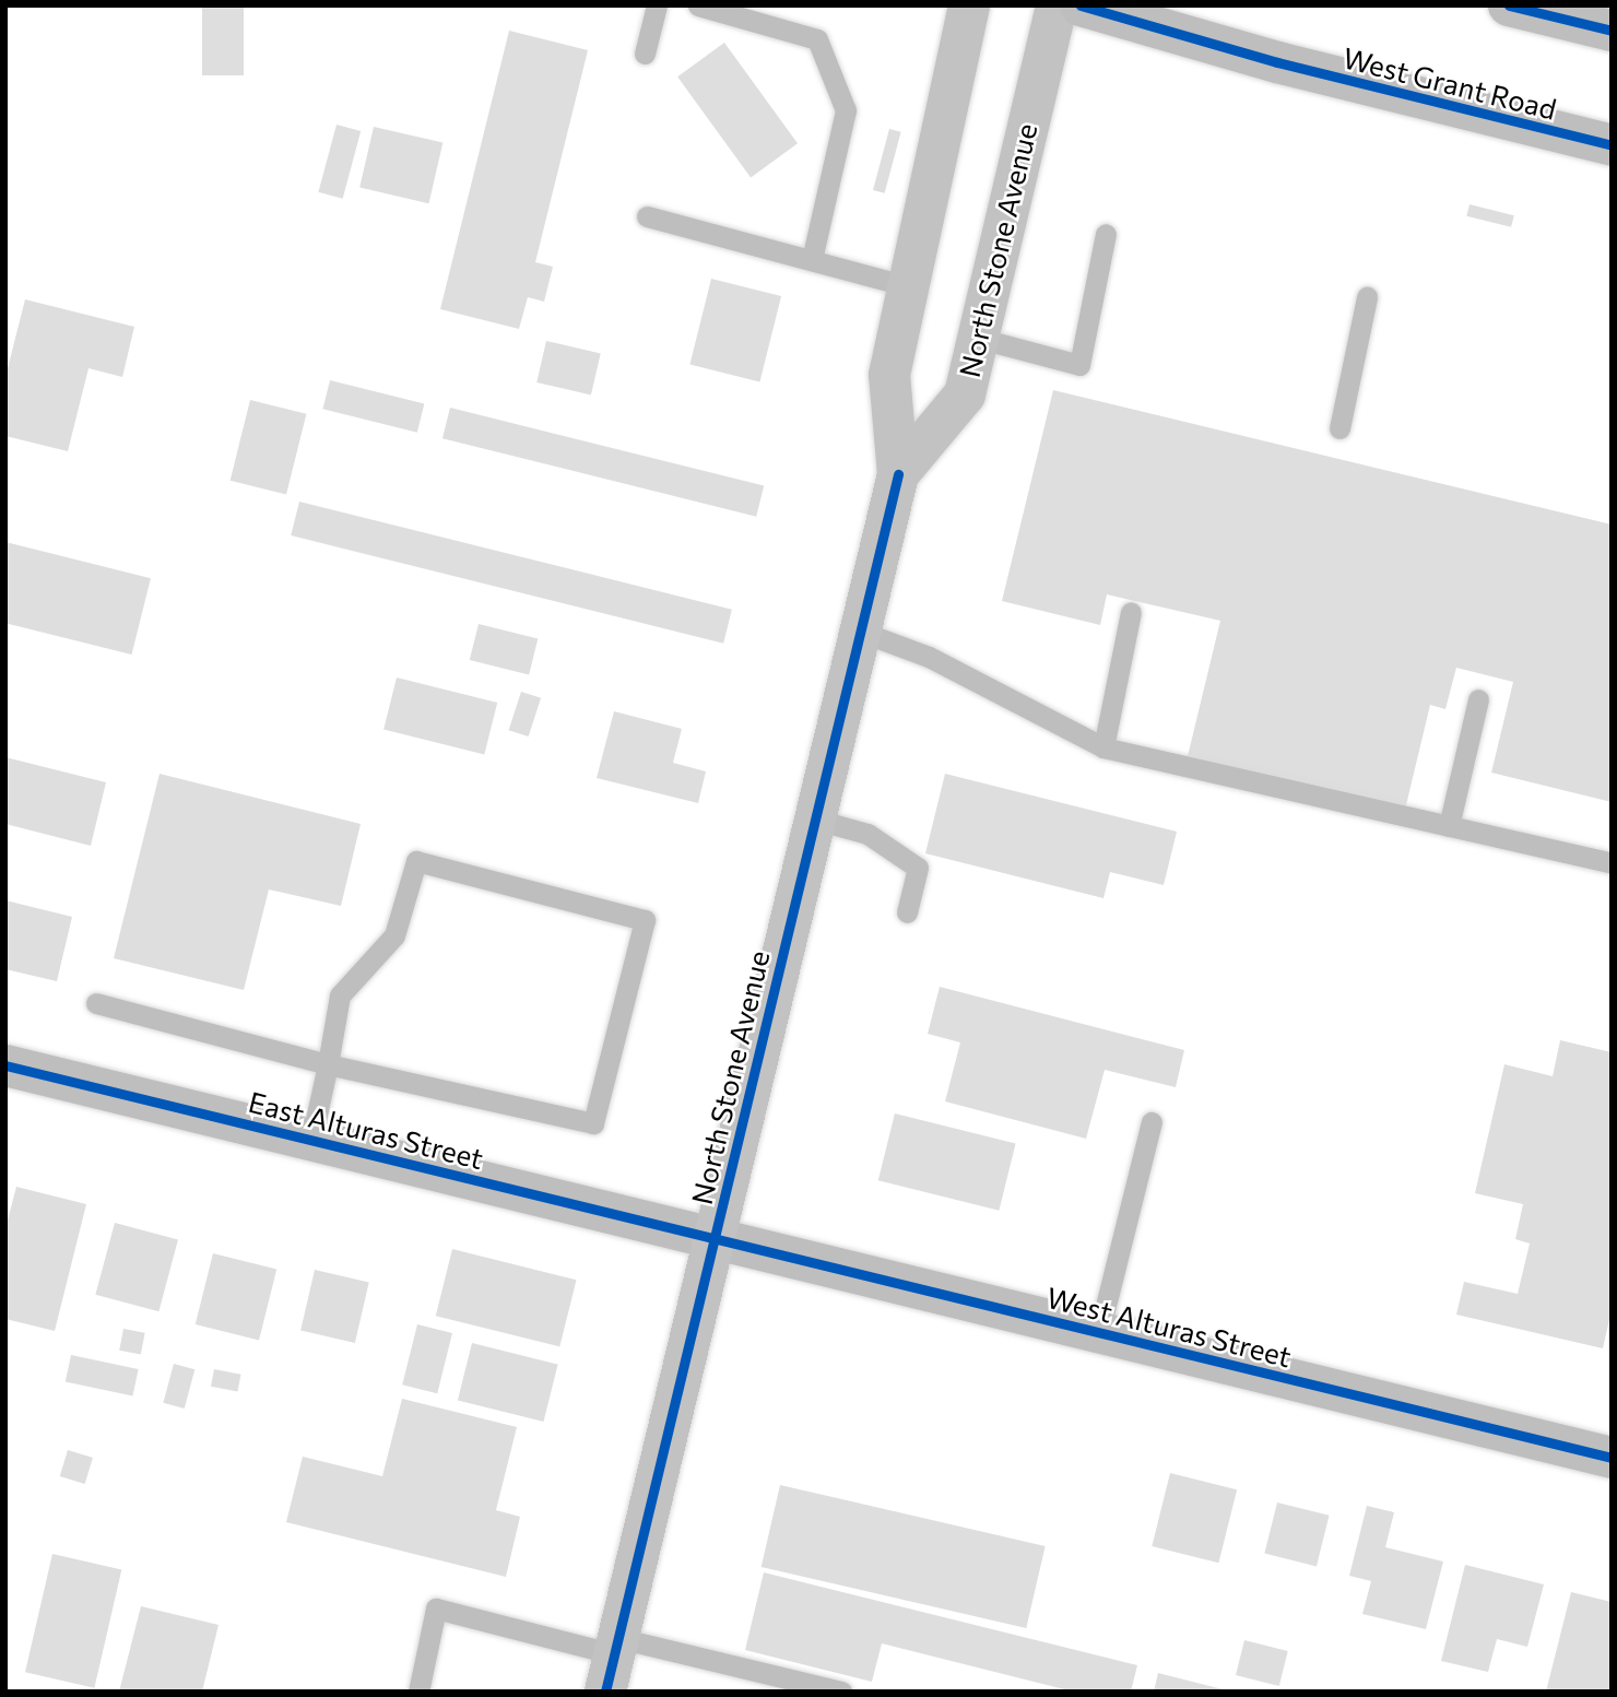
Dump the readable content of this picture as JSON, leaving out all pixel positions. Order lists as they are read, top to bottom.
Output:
{
  "streets": {
    "main road": ["North Stone Avenue"],
    "street": ["West Grant Road", "East Alturas Street", "West Alturas Street"]
  },
  "crossings": [
    ["North Stone Avenue", "East Alturas Street"],
    ["North Stone Avenue", "West Alturas Street"],
    ["East Alturas Street", "West Alturas Street"]
  ]
}
